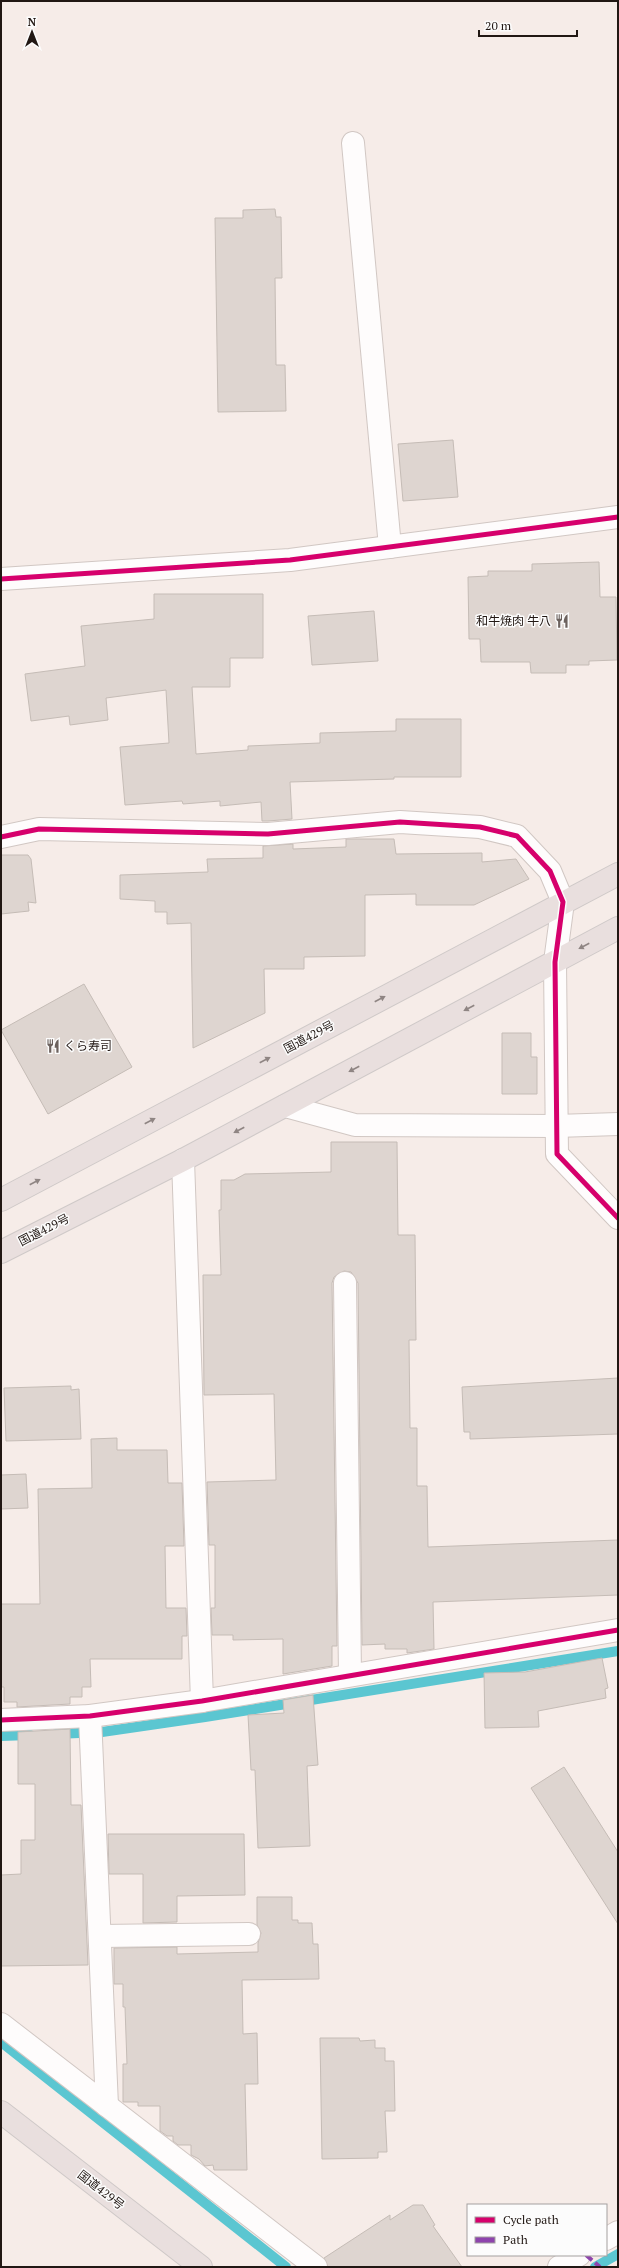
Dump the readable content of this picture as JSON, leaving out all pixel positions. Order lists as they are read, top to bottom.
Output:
{
  "streets": {
    "highway": ["国道429号"]
  },
  "places": {
    "restaurant": ["和牛焼肉 牛八", "くら寿司"]
  },
  "legend": ["Cycle path", "Path"],
  "scale_bar": "20 m",
  "north": "top"
}
